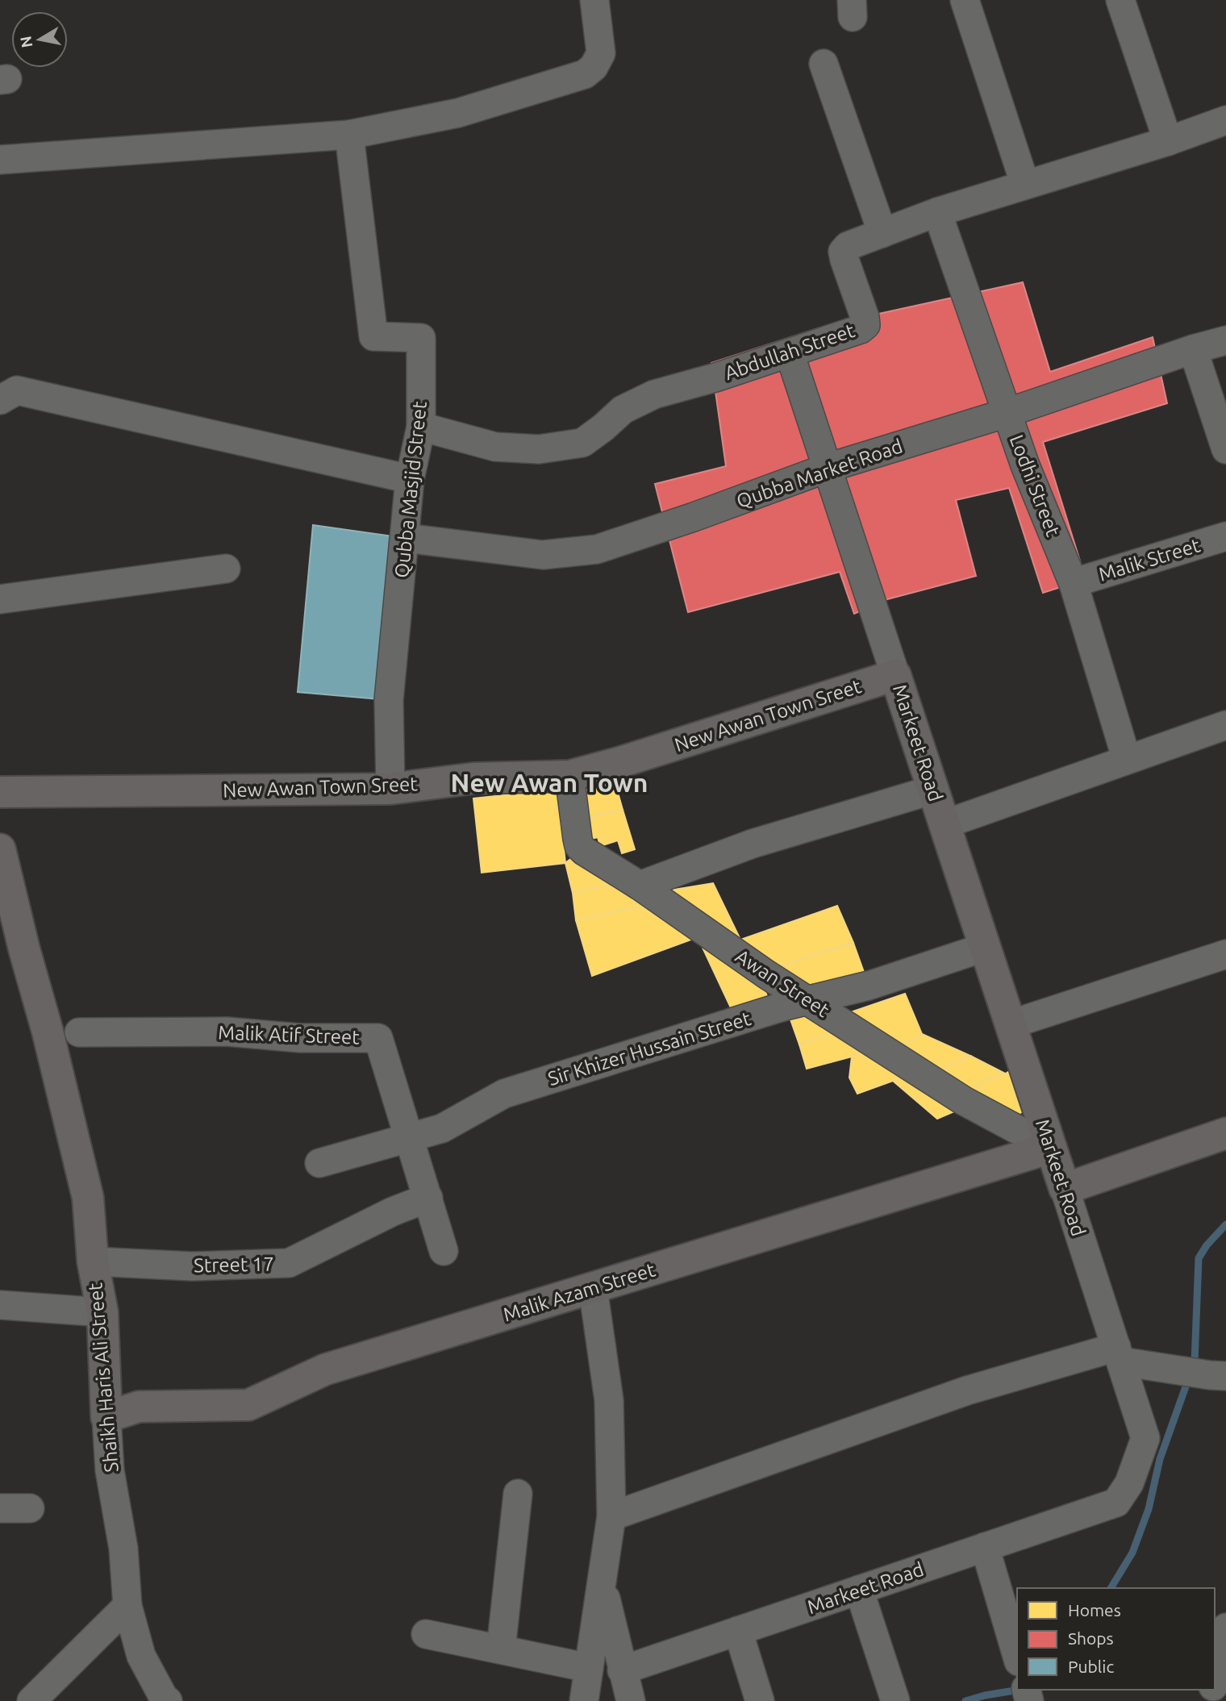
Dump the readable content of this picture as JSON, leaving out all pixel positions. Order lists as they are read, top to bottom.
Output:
{
  "streets": {
    "street": [
      "Abdullah Street",
      "Qubba Market Road",
      "Lodhi Street",
      "Qubba Masjid Street",
      "Malik Street",
      "New Awan Town Sreet",
      "Markeet Road",
      "Awan Street",
      "Malik Atif Street",
      "Sir Khizer Hussain Street",
      "Street 17",
      "Malik Azam Street",
      "Shaikh Haris Ali Street"
    ]
  },
  "crossings": [
    ["Abdullah Street", "Lodhi Street"],
    ["Abdullah Street", "Qubba Masjid Street"],
    ["Abdullah Street", "Markeet Road"],
    ["Qubba Market Road", "Lodhi Street"],
    ["Qubba Market Road", "Qubba Masjid Street"],
    ["Qubba Market Road", "Markeet Road"],
    ["Lodhi Street", "Malik Street"],
    ["Qubba Masjid Street", "New Awan Town Sreet"],
    ["New Awan Town Sreet", "Markeet Road"],
    ["New Awan Town Sreet", "Awan Street"],
    ["Markeet Road", "Awan Street"],
    ["Markeet Road", "Sir Khizer Hussain Street"],
    ["Markeet Road", "Malik Azam Street"],
    ["Awan Street", "Sir Khizer Hussain Street"],
    ["Awan Street", "Malik Azam Street"],
    ["Malik Atif Street", "Sir Khizer Hussain Street"],
    ["Malik Atif Street", "Street 17"],
    ["Street 17", "Shaikh Haris Ali Street"],
    ["Malik Azam Street", "Shaikh Haris Ali Street"]
  ],
  "districts": ["New Awan Town"],
  "legend": ["Homes", "Shops", "Public"],
  "north": "left"
}
